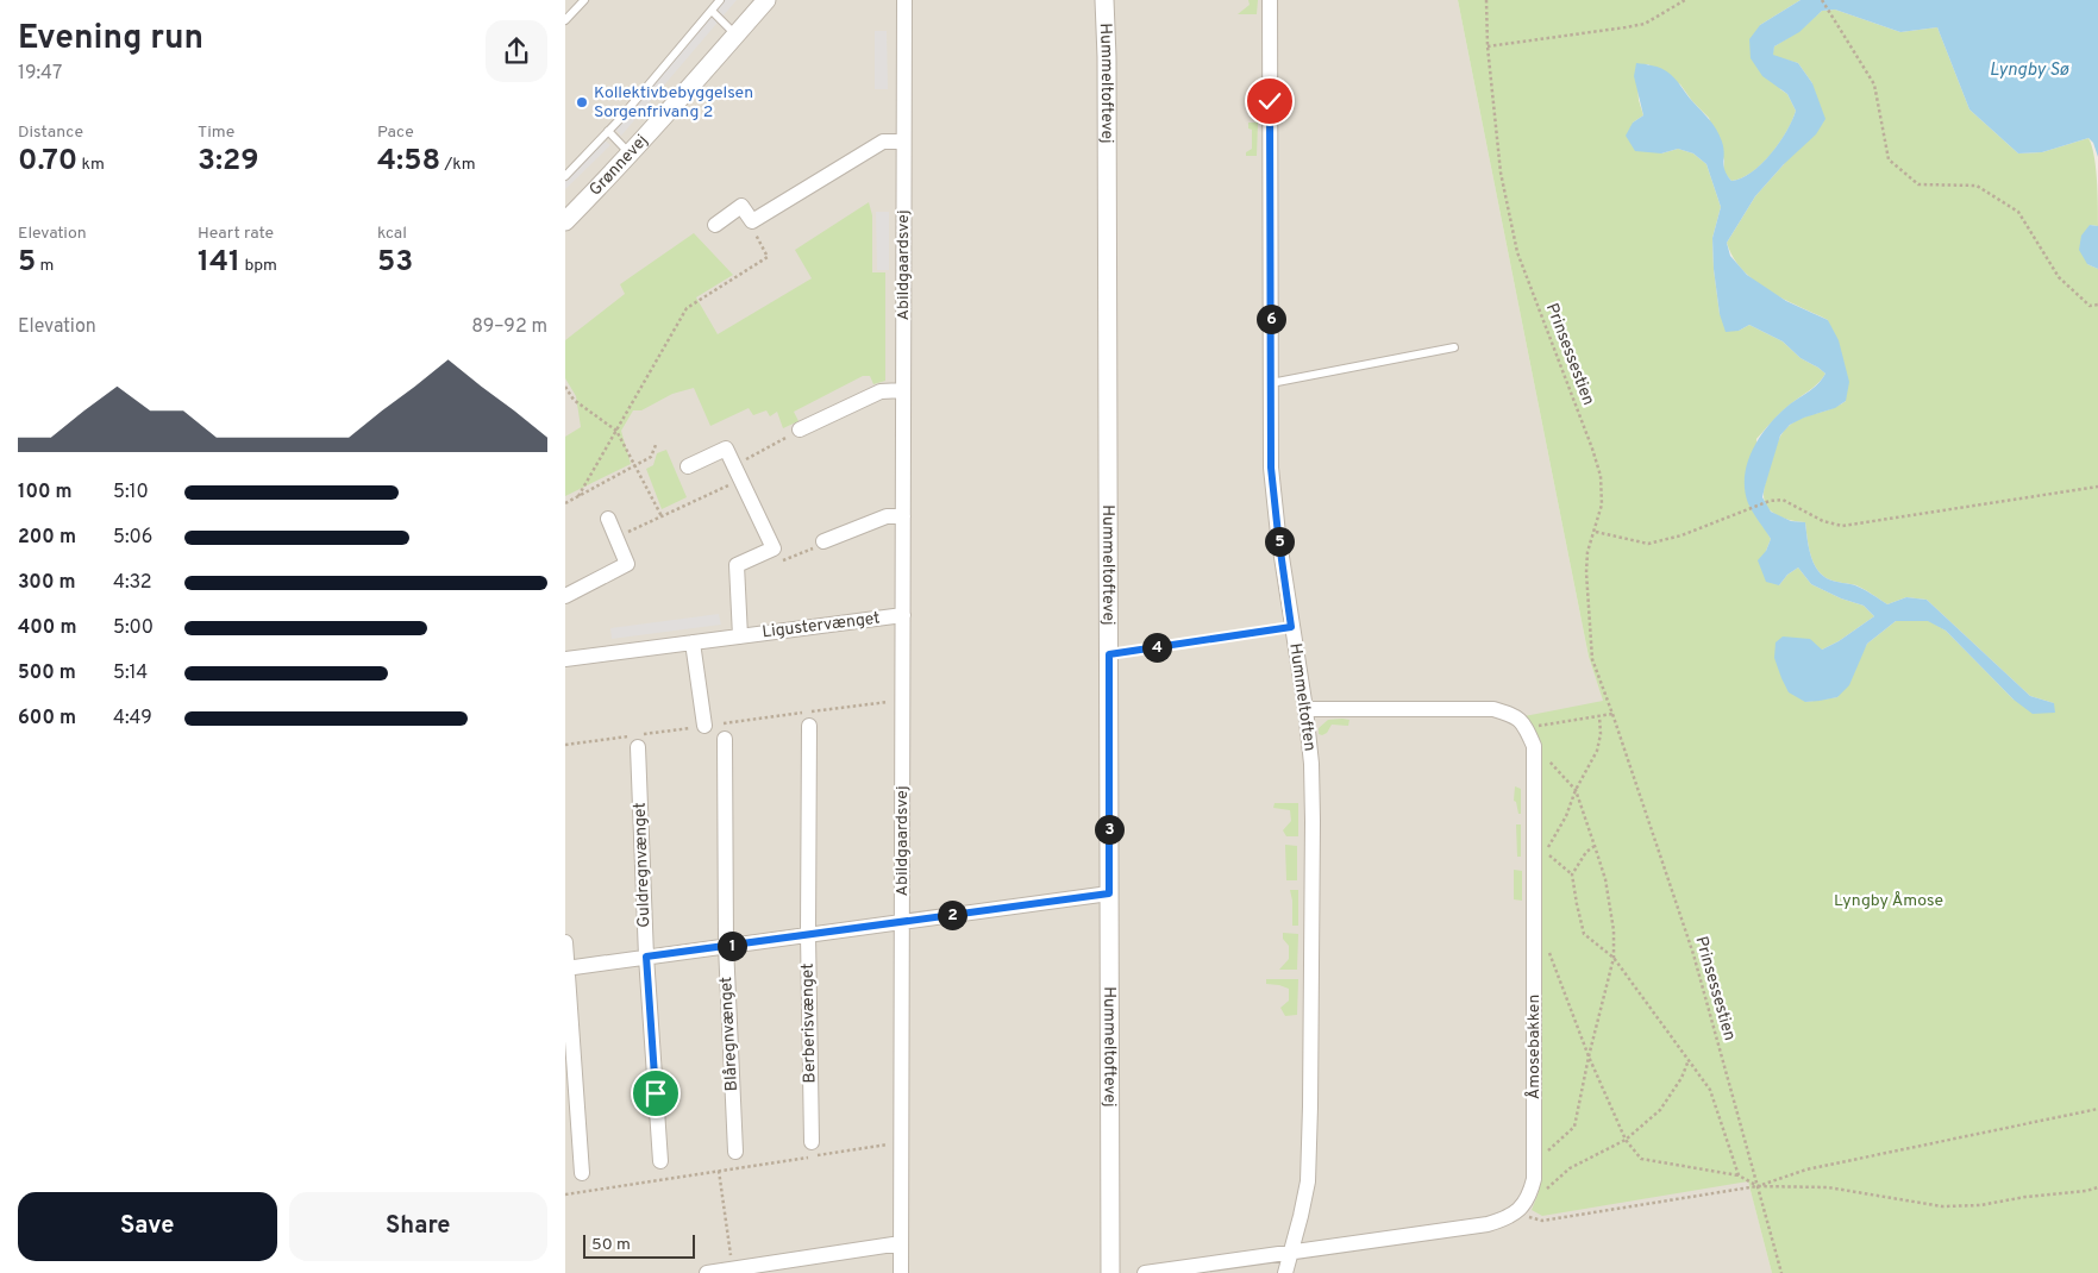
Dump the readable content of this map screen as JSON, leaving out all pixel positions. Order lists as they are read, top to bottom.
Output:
{
  "streets": {
    "street": [
      "Hummeltoftevej",
      "Grønnevej",
      "Abildgaardsvej",
      "Ligustervænget",
      "Hummeltoften",
      "Guldregnvænget",
      "Berberisvænget",
      "Blåregnvænget",
      "Åmosebakken"
    ],
    "path": ["Prinsessestien"]
  },
  "crossings": [
    ["Abildgaardsvej", "Ligustervænget"]
  ],
  "water": ["Lyngby Sø"],
  "parks": ["Lyngby Åmose"],
  "places": ["Kollektivbebyggelsen Sorgenfrivang 2"],
  "scale_bar": "50 m",
  "page": {
    "heading": ["Evening run", "19:47"],
    "stats": [
      ["Distance", "0.70 km"],
      ["Time", "3:29"],
      ["Pace", "4:58 /km"],
      ["Elevation", "5 m"],
      ["Heart rate", "141 bpm"],
      ["kcal", "53"]
    ],
    "chart": ["Elevation", "89–92 m"],
    "pins": [
      "6",
      "5",
      "4",
      "3",
      "2",
      "1"
    ],
    "list": [
      {
        "name": "100 m",
        "note": "5:10"
      },
      {
        "name": "200 m",
        "note": "5:06"
      },
      {
        "name": "300 m",
        "note": "4:32"
      },
      {
        "name": "400 m",
        "note": "5:00"
      },
      {
        "name": "500 m",
        "note": "5:14"
      },
      {
        "name": "600 m",
        "note": "4:49"
      }
    ],
    "buttons": ["Save", "Share"],
    "scale": "50 m"
  }
}
